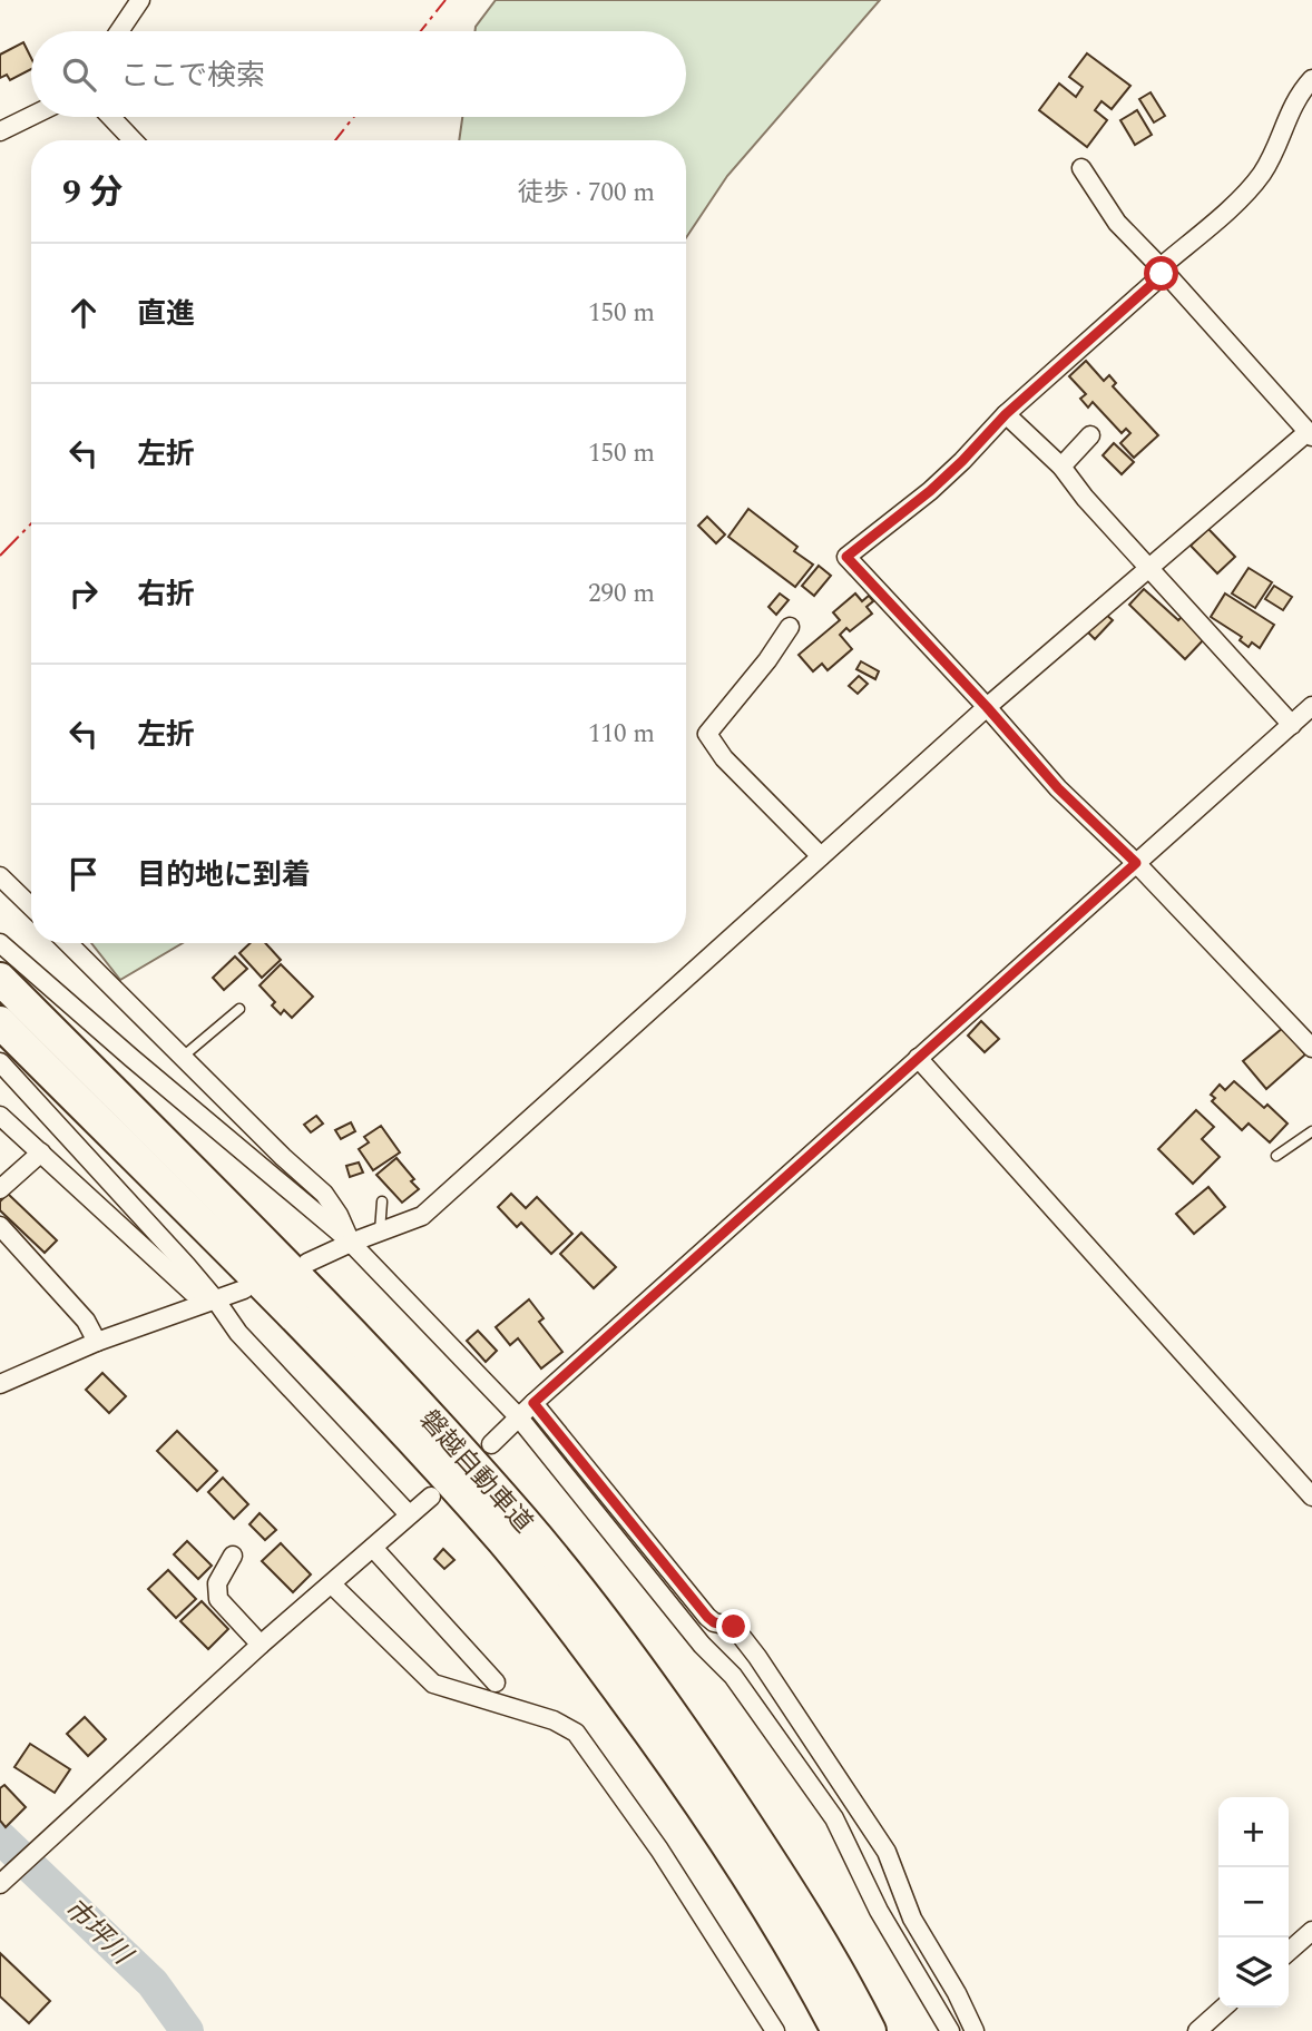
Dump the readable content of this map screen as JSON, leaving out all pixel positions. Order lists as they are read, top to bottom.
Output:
{
  "streets": {
    "highway": ["磐越自動車道"]
  },
  "water": ["市坪川"],
  "page": {
    "search": "ここで検索",
    "heading": ["9 分", "徒歩 · 700 m"],
    "list": [
      ["直進", "150 m"],
      ["左折", "150 m"],
      ["右折", "290 m"],
      ["左折", "110 m"],
      "目的地に到着"
    ],
    "map_buttons": ["+", "−"]
  }
}
